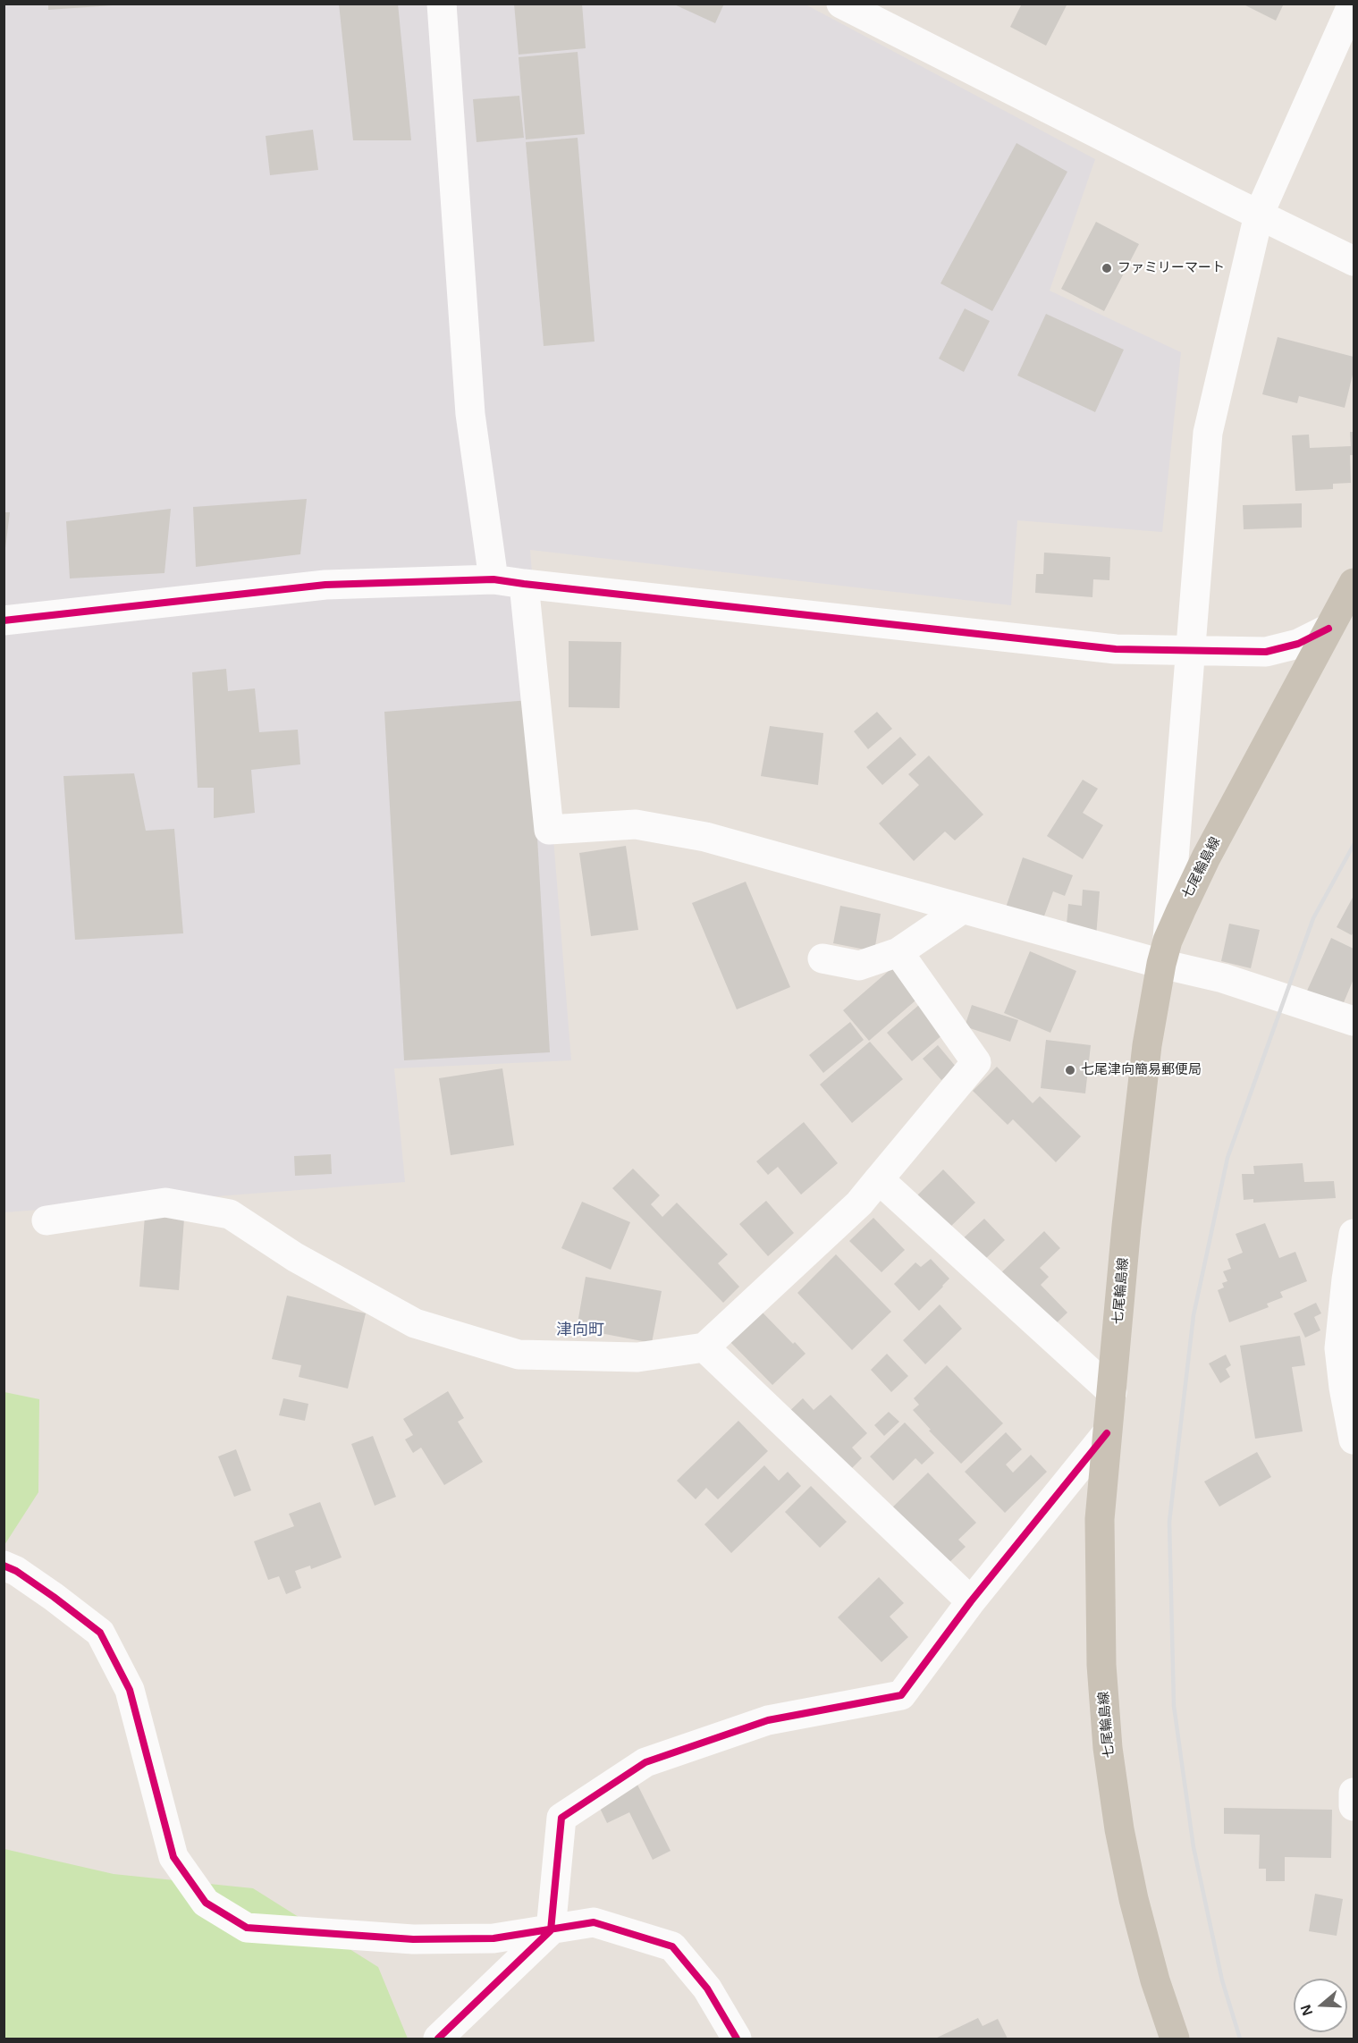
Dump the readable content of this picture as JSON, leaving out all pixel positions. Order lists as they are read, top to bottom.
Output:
{
  "streets": {
    "main road": ["七尾輪島線"]
  },
  "districts": ["津向町"],
  "places": ["ファミリーマート", "七尾津向簡易郵便局"],
  "north": "left"
}
